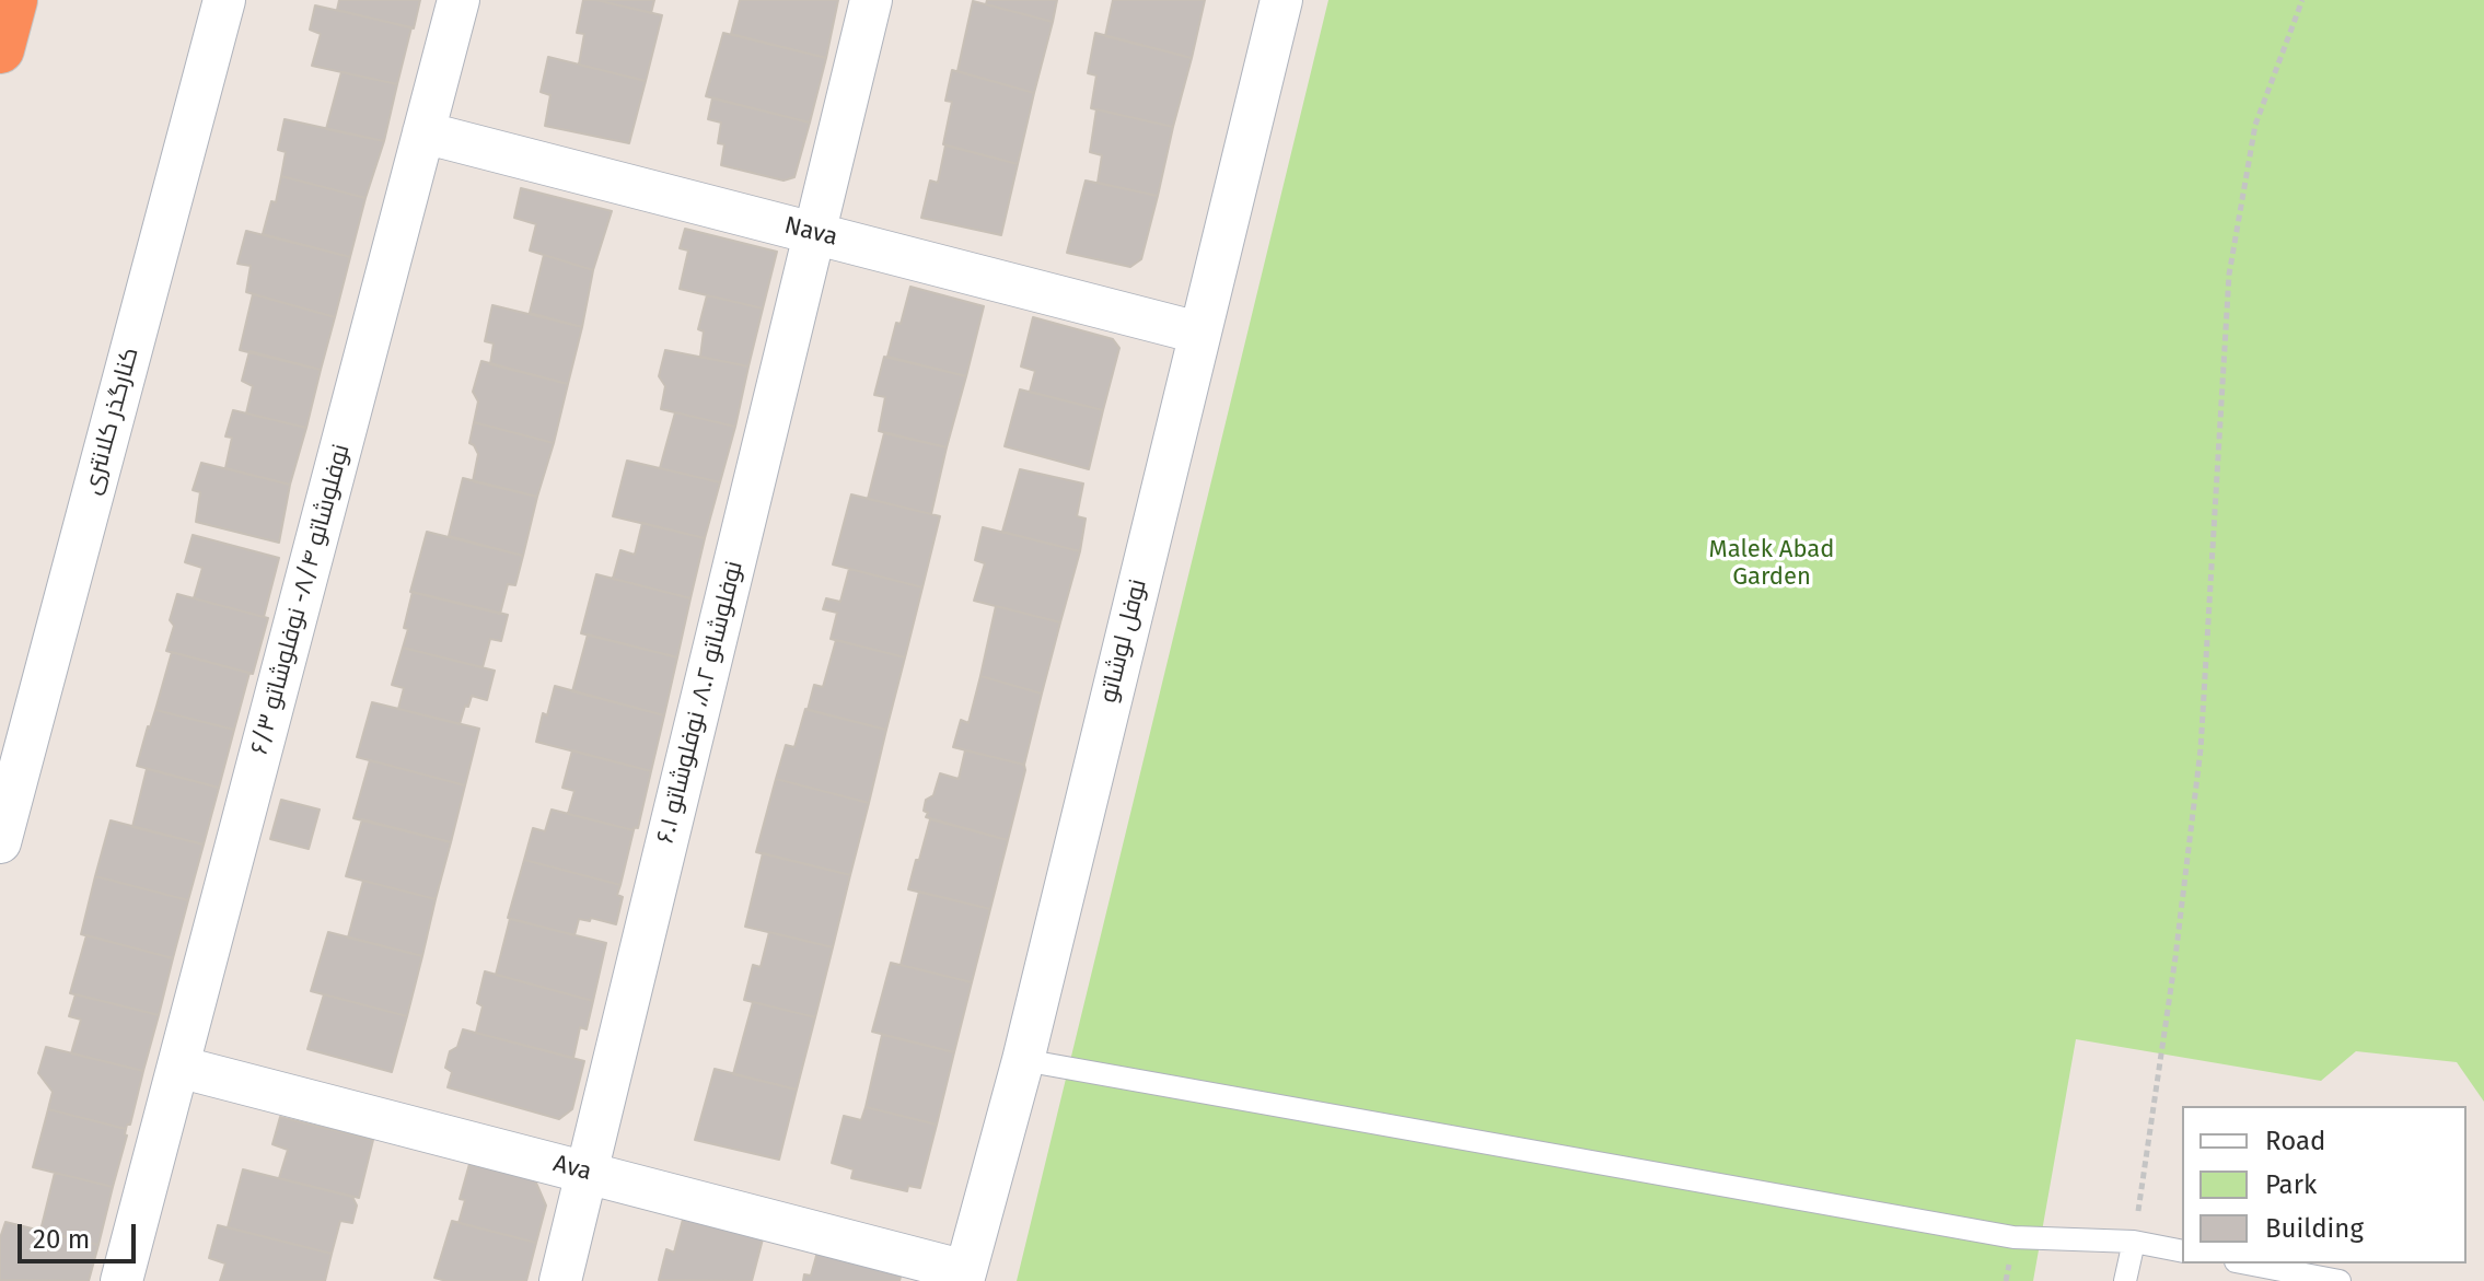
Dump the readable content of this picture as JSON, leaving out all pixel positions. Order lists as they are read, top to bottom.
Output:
{
  "streets": {
    "street": [
      "Nava",
      "کنارگذر کلانتری",
      "نوفلوشاتو ۸/۴- نوفلوشاتو ۶/۳",
      "نوفل لوشاتو",
      "نوفلوشاتو ۸.۲، نوفلوشاتو ۶.۱",
      "Ava"
    ]
  },
  "crossings": [
    ["Nava", "نوفلوشاتو ۸/۴- نوفلوشاتو ۶/۳"],
    ["Nava", "نوفل لوشاتو"],
    ["Nava", "نوفلوشاتو ۸.۲، نوفلوشاتو ۶.۱"],
    ["نوفلوشاتو ۸/۴- نوفلوشاتو ۶/۳", "Ava"],
    ["نوفل لوشاتو", "Ava"],
    ["نوفلوشاتو ۸.۲، نوفلوشاتو ۶.۱", "Ava"]
  ],
  "parks": ["Malek Abad Garden"],
  "legend": ["Road", "Park", "Building"],
  "scale_bar": "20 m"
}
